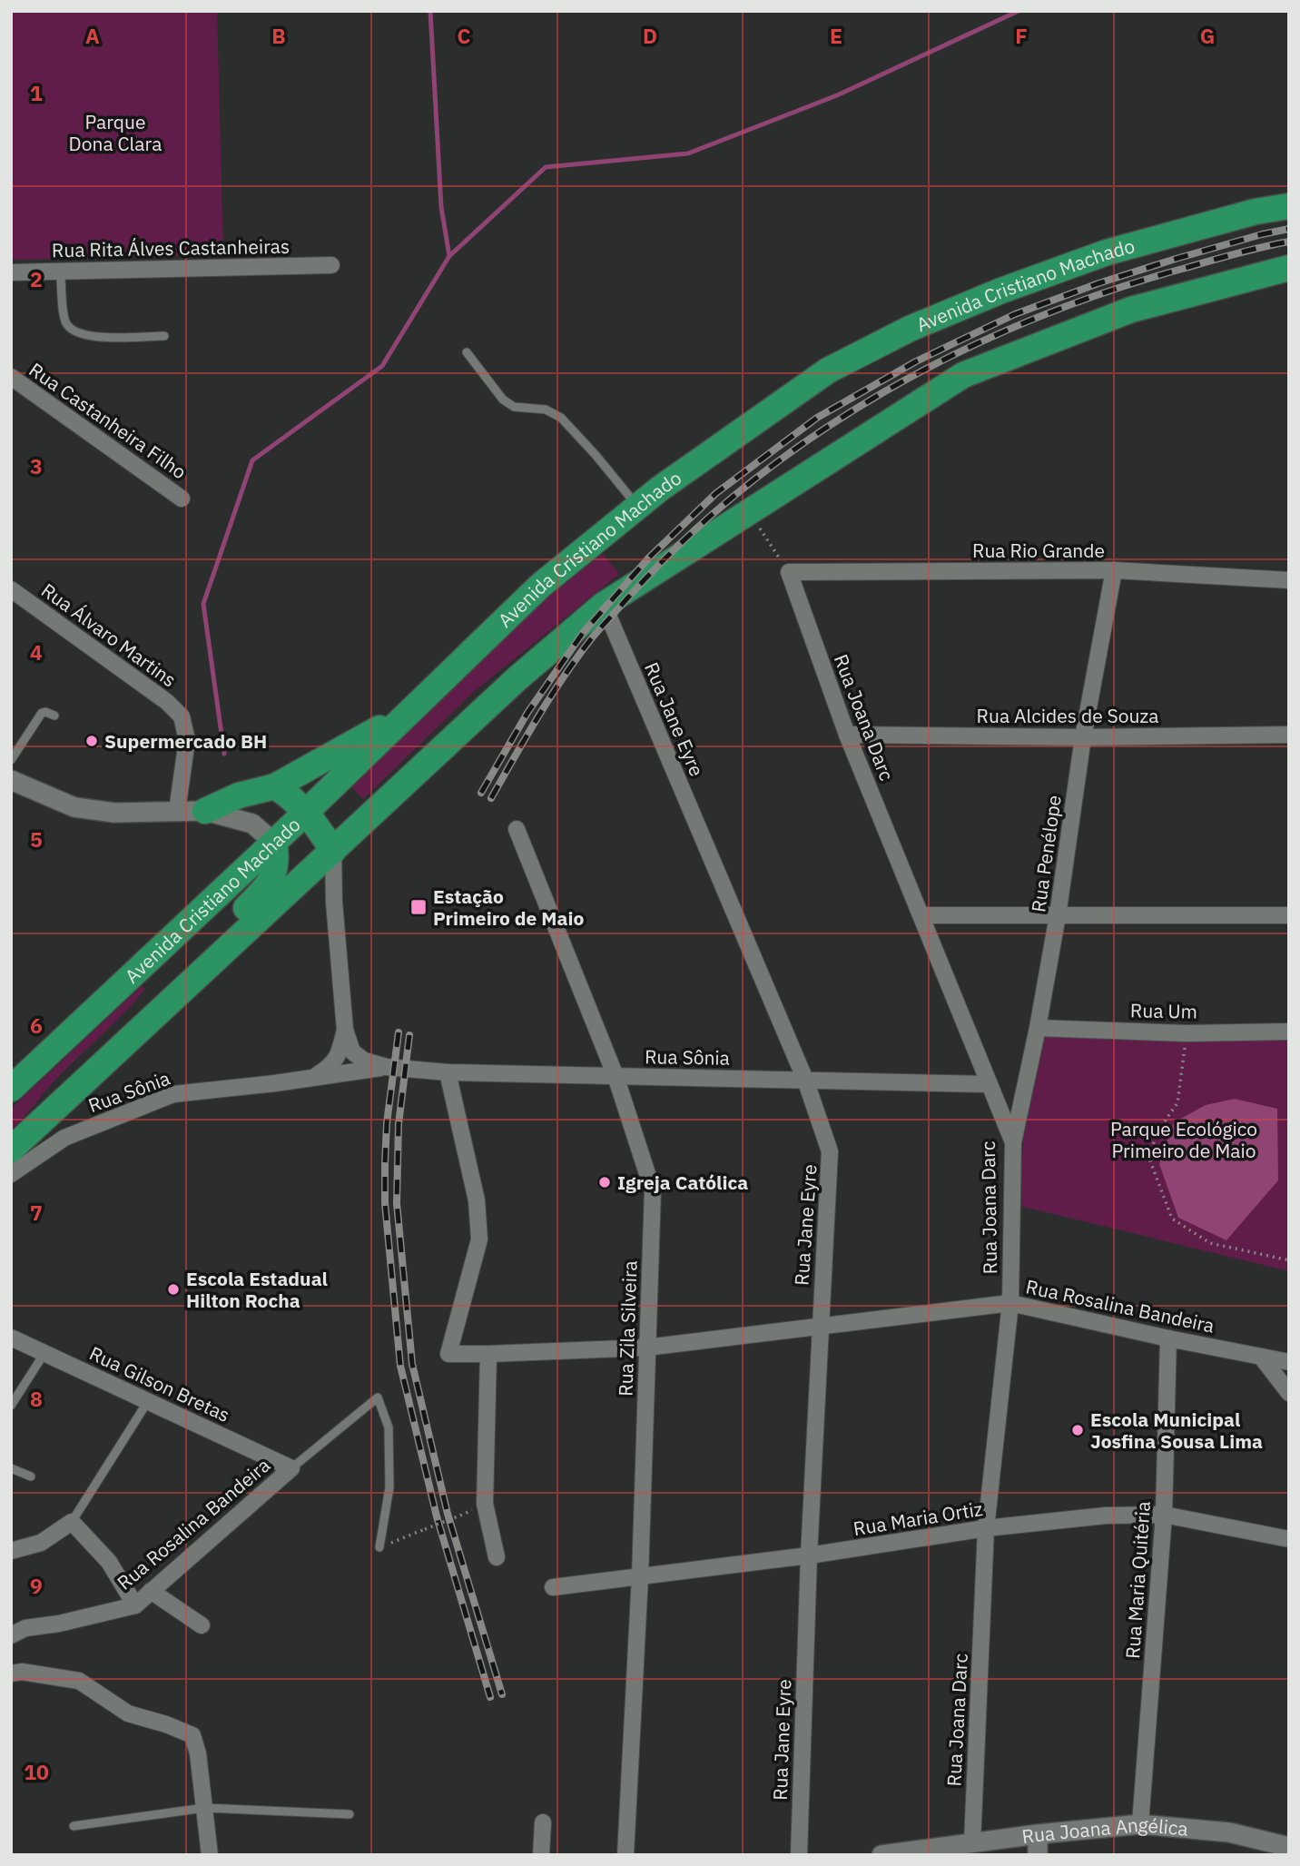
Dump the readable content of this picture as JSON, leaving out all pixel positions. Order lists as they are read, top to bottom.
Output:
{
  "streets": {
    "highway": ["Avenida Cristiano Machado"],
    "street": [
      "Rua Rita Álves Castanheiras",
      "Rua Castanheira Filho",
      "Rua Rio Grande",
      "Rua Álvaro Martins",
      "Rua Alcides de Souza",
      "Rua Joana Darc",
      "Rua Jane Eyre",
      "Rua Penélope",
      "Rua Um",
      "Rua Sônia",
      "Rua Rosalina Bandeira",
      "Rua Zila Silveira",
      "Rua Gilson Bretas",
      "Rua Maria Ortiz",
      "Rua Maria Quitéria",
      "Rua Joana Angélica"
    ]
  },
  "crossings": [
    ["Rua Rio Grande", "Rua Joana Darc"],
    ["Rua Rio Grande", "Rua Penélope"],
    ["Rua Alcides de Souza", "Rua Joana Darc"],
    ["Rua Alcides de Souza", "Rua Penélope"],
    ["Rua Joana Darc", "Rua Penélope"],
    ["Rua Joana Darc", "Rua Sônia"],
    ["Rua Joana Darc", "Rua Rosalina Bandeira"],
    ["Rua Joana Darc", "Rua Maria Ortiz"],
    ["Rua Joana Darc", "Rua Joana Angélica"],
    ["Rua Jane Eyre", "Rua Sônia"],
    ["Rua Jane Eyre", "Rua Rosalina Bandeira"],
    ["Rua Jane Eyre", "Rua Maria Ortiz"],
    ["Rua Penélope", "Rua Um"],
    ["Rua Sônia", "Rua Rosalina Bandeira"],
    ["Rua Sônia", "Rua Zila Silveira"],
    ["Rua Rosalina Bandeira", "Rua Zila Silveira"],
    ["Rua Rosalina Bandeira", "Rua Gilson Bretas"],
    ["Rua Rosalina Bandeira", "Rua Maria Quitéria"],
    ["Rua Zila Silveira", "Rua Maria Ortiz"],
    ["Rua Maria Ortiz", "Rua Maria Quitéria"],
    ["Rua Maria Quitéria", "Rua Joana Angélica"]
  ],
  "parks": ["Parque Dona Clara", "Parque Ecológico Primeiro de Maio"],
  "places": {
    "other": [
      "Supermercado BH",
      "Igreja Católica",
      "Escola Estadual Hilton Rocha",
      "Escola Municipal Josfina Sousa Lima"
    ],
    "transit": ["Estação Primeiro de Maio"]
  },
  "grid": {
    "columns": [
      "A",
      "B",
      "C",
      "D",
      "E",
      "F",
      "G"
    ],
    "rows": [
      "1",
      "2",
      "3",
      "4",
      "5",
      "6",
      "7",
      "8",
      "9",
      "10"
    ]
  }
}
